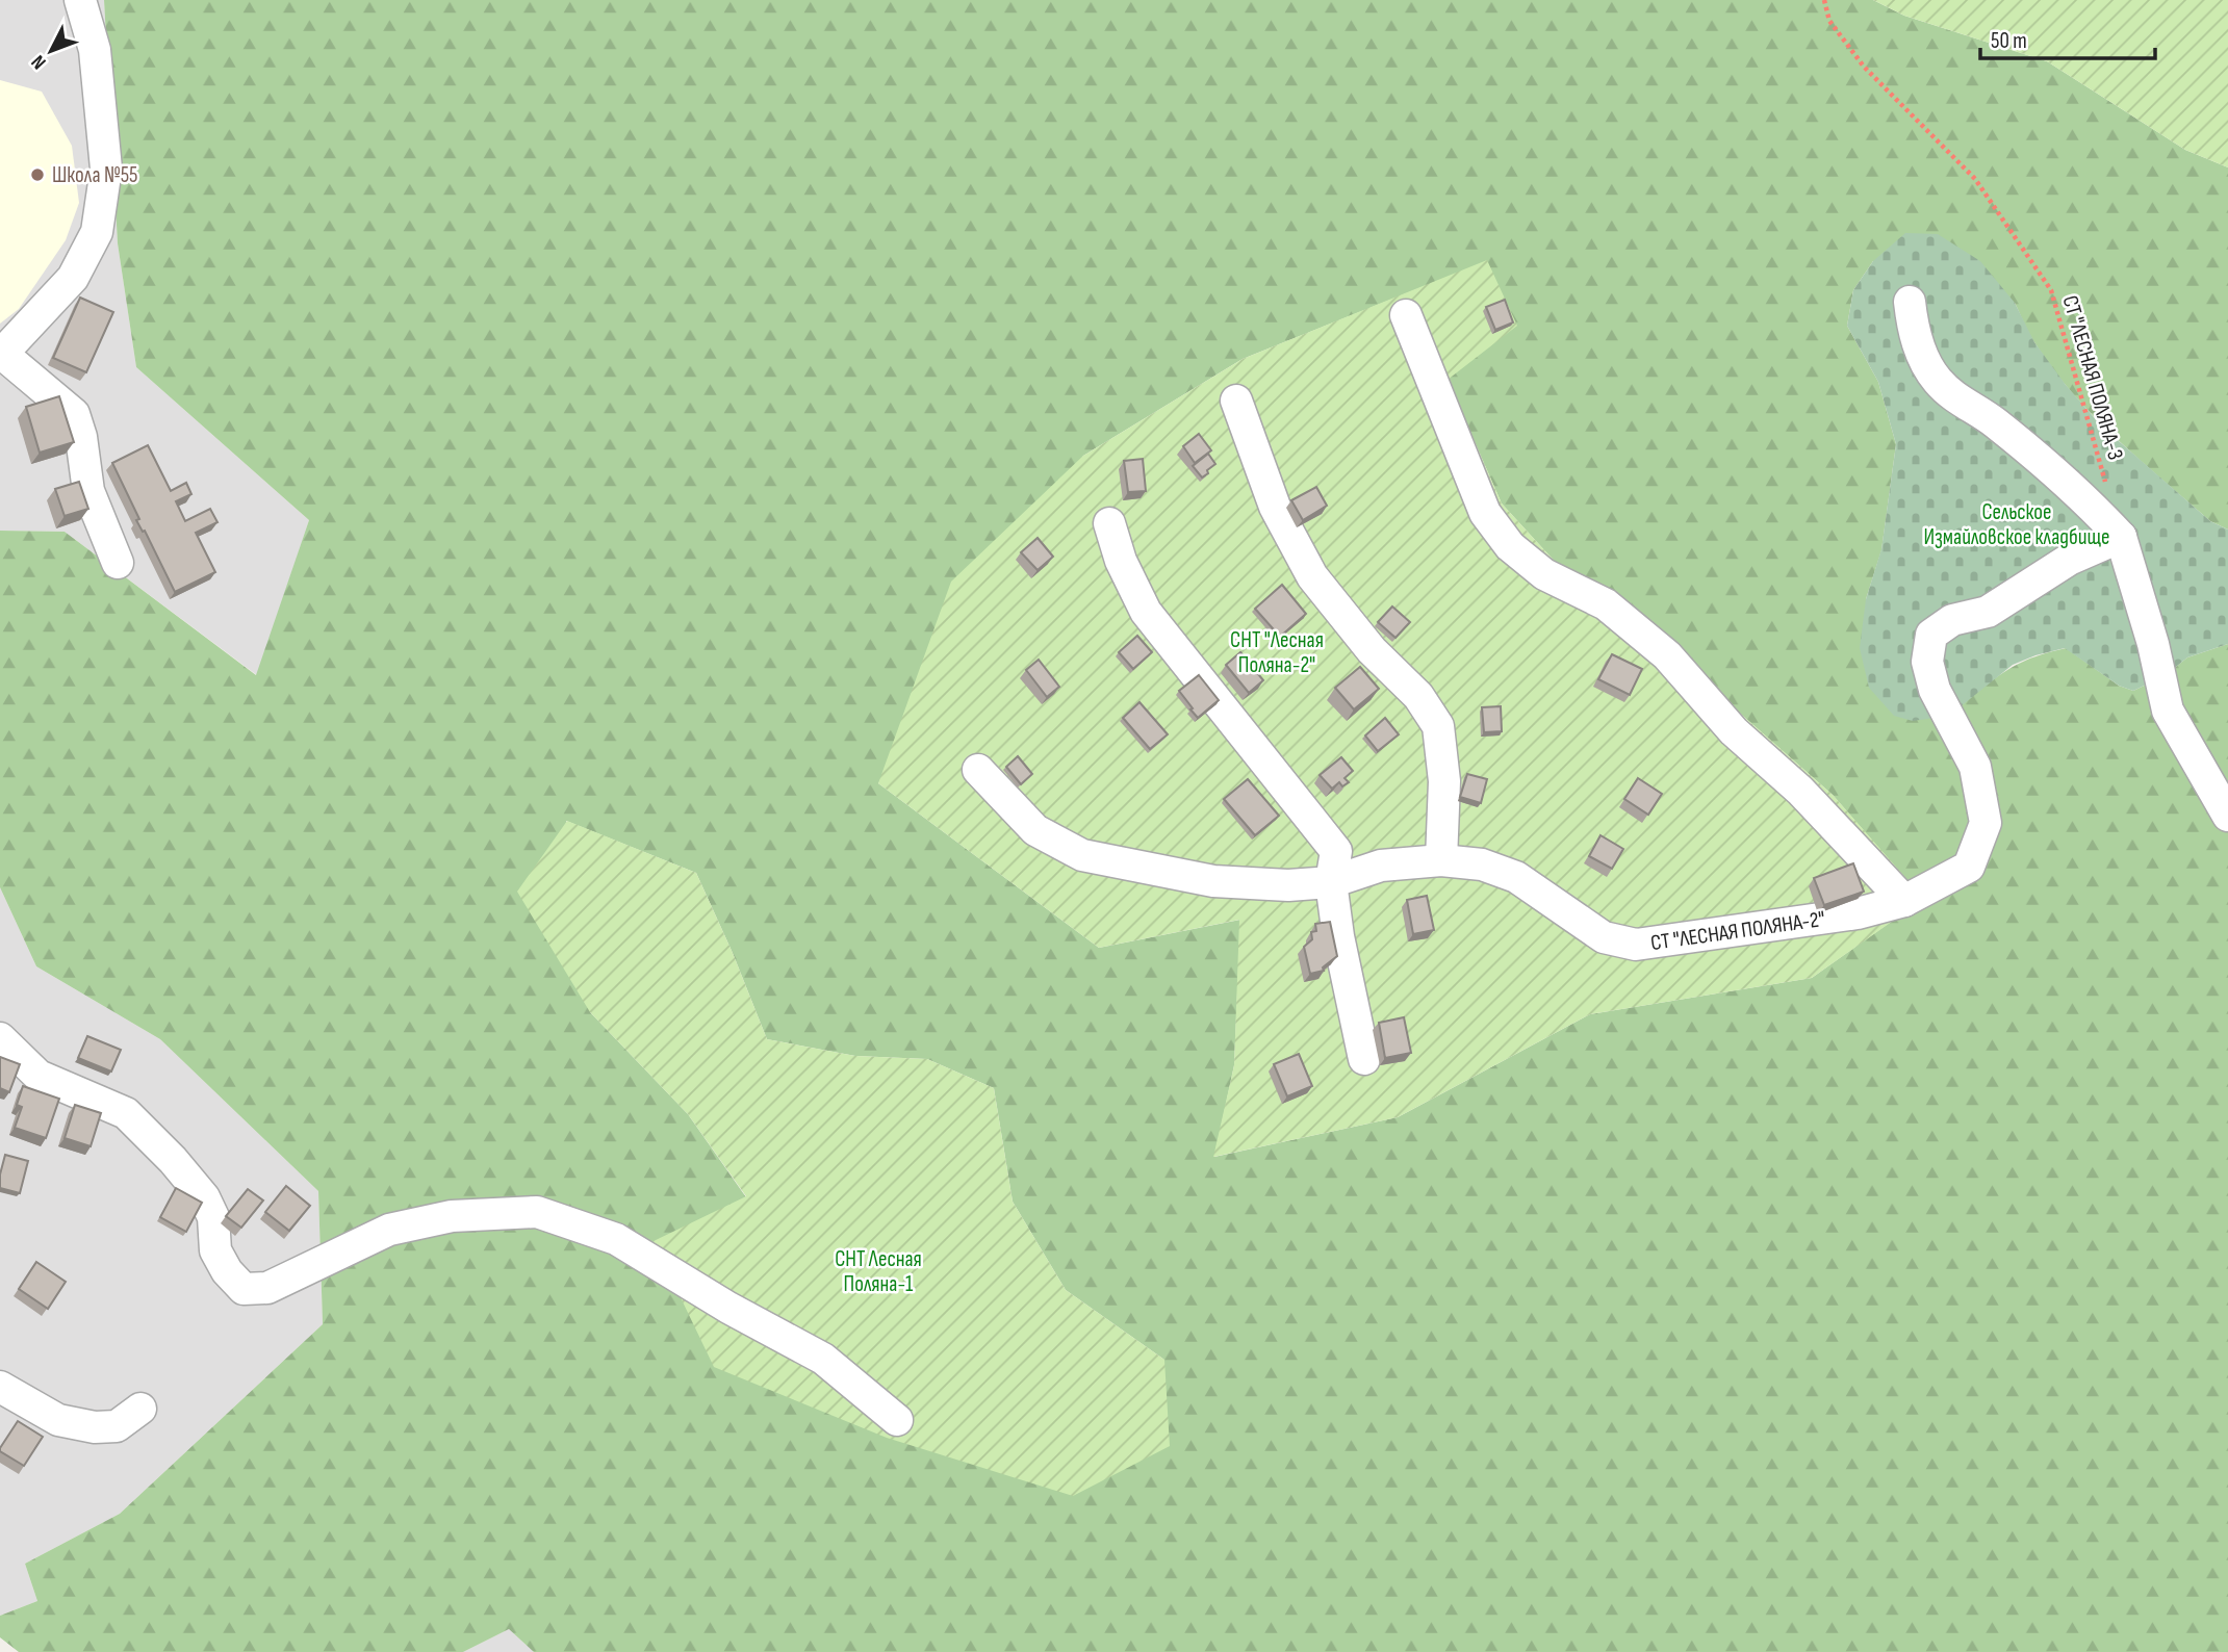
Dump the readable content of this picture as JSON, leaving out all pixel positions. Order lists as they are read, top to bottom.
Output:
{
  "streets": {
    "street": ["СТ \"ЛЕСНАЯ ПОЛЯНА-2\""],
    "path": ["СТ \"ЛЕСНАЯ ПОЛЯНА-3"]
  },
  "parks": ["Сельское Измайловское кладбище", "СНТ \"Лесная Поляна-2\"", "СНТ Лесная Поляна-1"],
  "places": ["Школа №55"],
  "scale_bar": "50 m",
  "north": "bottom left"
}
